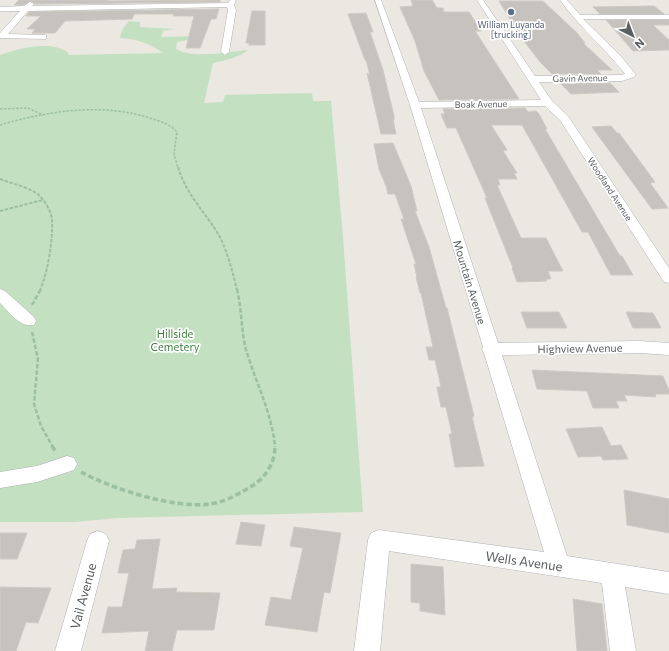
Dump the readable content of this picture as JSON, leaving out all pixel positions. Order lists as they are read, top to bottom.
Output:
{
  "streets": {
    "street": [
      "Gavin Avenue",
      "Boak Avenue",
      "Woodland Avenue",
      "Mountain Avenue",
      "Highview Avenue",
      "Wells Avenue",
      "Vail Avenue"
    ]
  },
  "crossings": [
    ["Gavin Avenue", "Woodland Avenue"],
    ["Boak Avenue", "Woodland Avenue"],
    ["Boak Avenue", "Mountain Avenue"],
    ["Mountain Avenue", "Highview Avenue"],
    ["Mountain Avenue", "Wells Avenue"]
  ],
  "parks": ["Hillside Cemetery"],
  "places": ["William Luyanda [trucking]"],
  "north": "bottom right"
}
